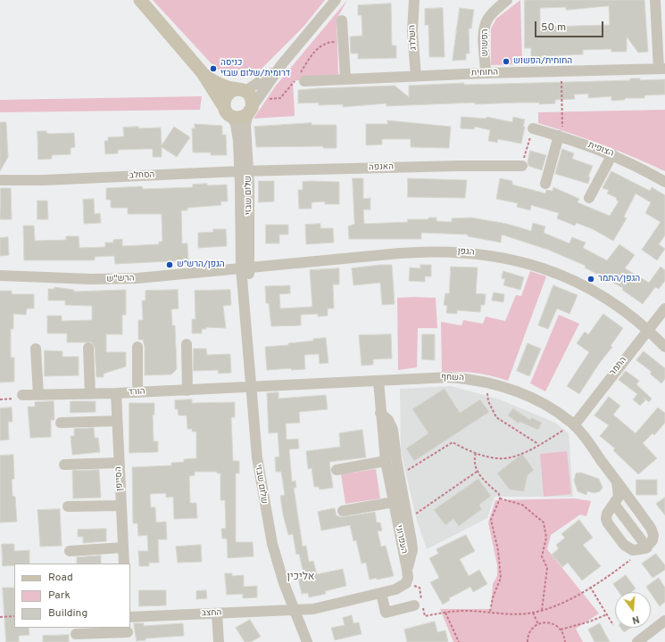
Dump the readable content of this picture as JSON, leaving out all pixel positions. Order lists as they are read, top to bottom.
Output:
{
  "streets": {
    "street": [
      "השלדג",
      "הפשוש",
      "החוחית",
      "הצופית",
      "האנפה",
      "הסחלב",
      "שלום שבזי",
      "הגפן",
      "הרש''ש",
      "התמר",
      "השחף",
      "הורד",
      "הסייפן",
      "העפרוני",
      "החצב"
    ]
  },
  "crossings": [
    ["השלדג", "החוחית"],
    ["הפשוש", "החוחית"],
    ["האנפה", "הסחלב"],
    ["האנפה", "שלום שבזי"],
    ["הסחלב", "שלום שבזי"],
    ["שלום שבזי", "הגפן"],
    ["שלום שבזי", "הרש''ש"],
    ["שלום שבזי", "השחף"],
    ["שלום שבזי", "הורד"],
    ["שלום שבזי", "החצב"],
    ["הגפן", "הרש''ש"],
    ["הגפן", "התמר"],
    ["התמר", "השחף"],
    ["השחף", "הורד"],
    ["השחף", "העפרוני"],
    ["הורד", "הסייפן"]
  ],
  "districts": ["אליכין"],
  "places": [
    "החוחית/הפשוש",
    "כניסה דרומית/שלום שבזי",
    "הגפן/הרש״ש",
    "הגפן/התמר"
  ],
  "legend": ["Road", "Park", "Building"],
  "scale_bar": "50 m",
  "north": "bottom"
}
